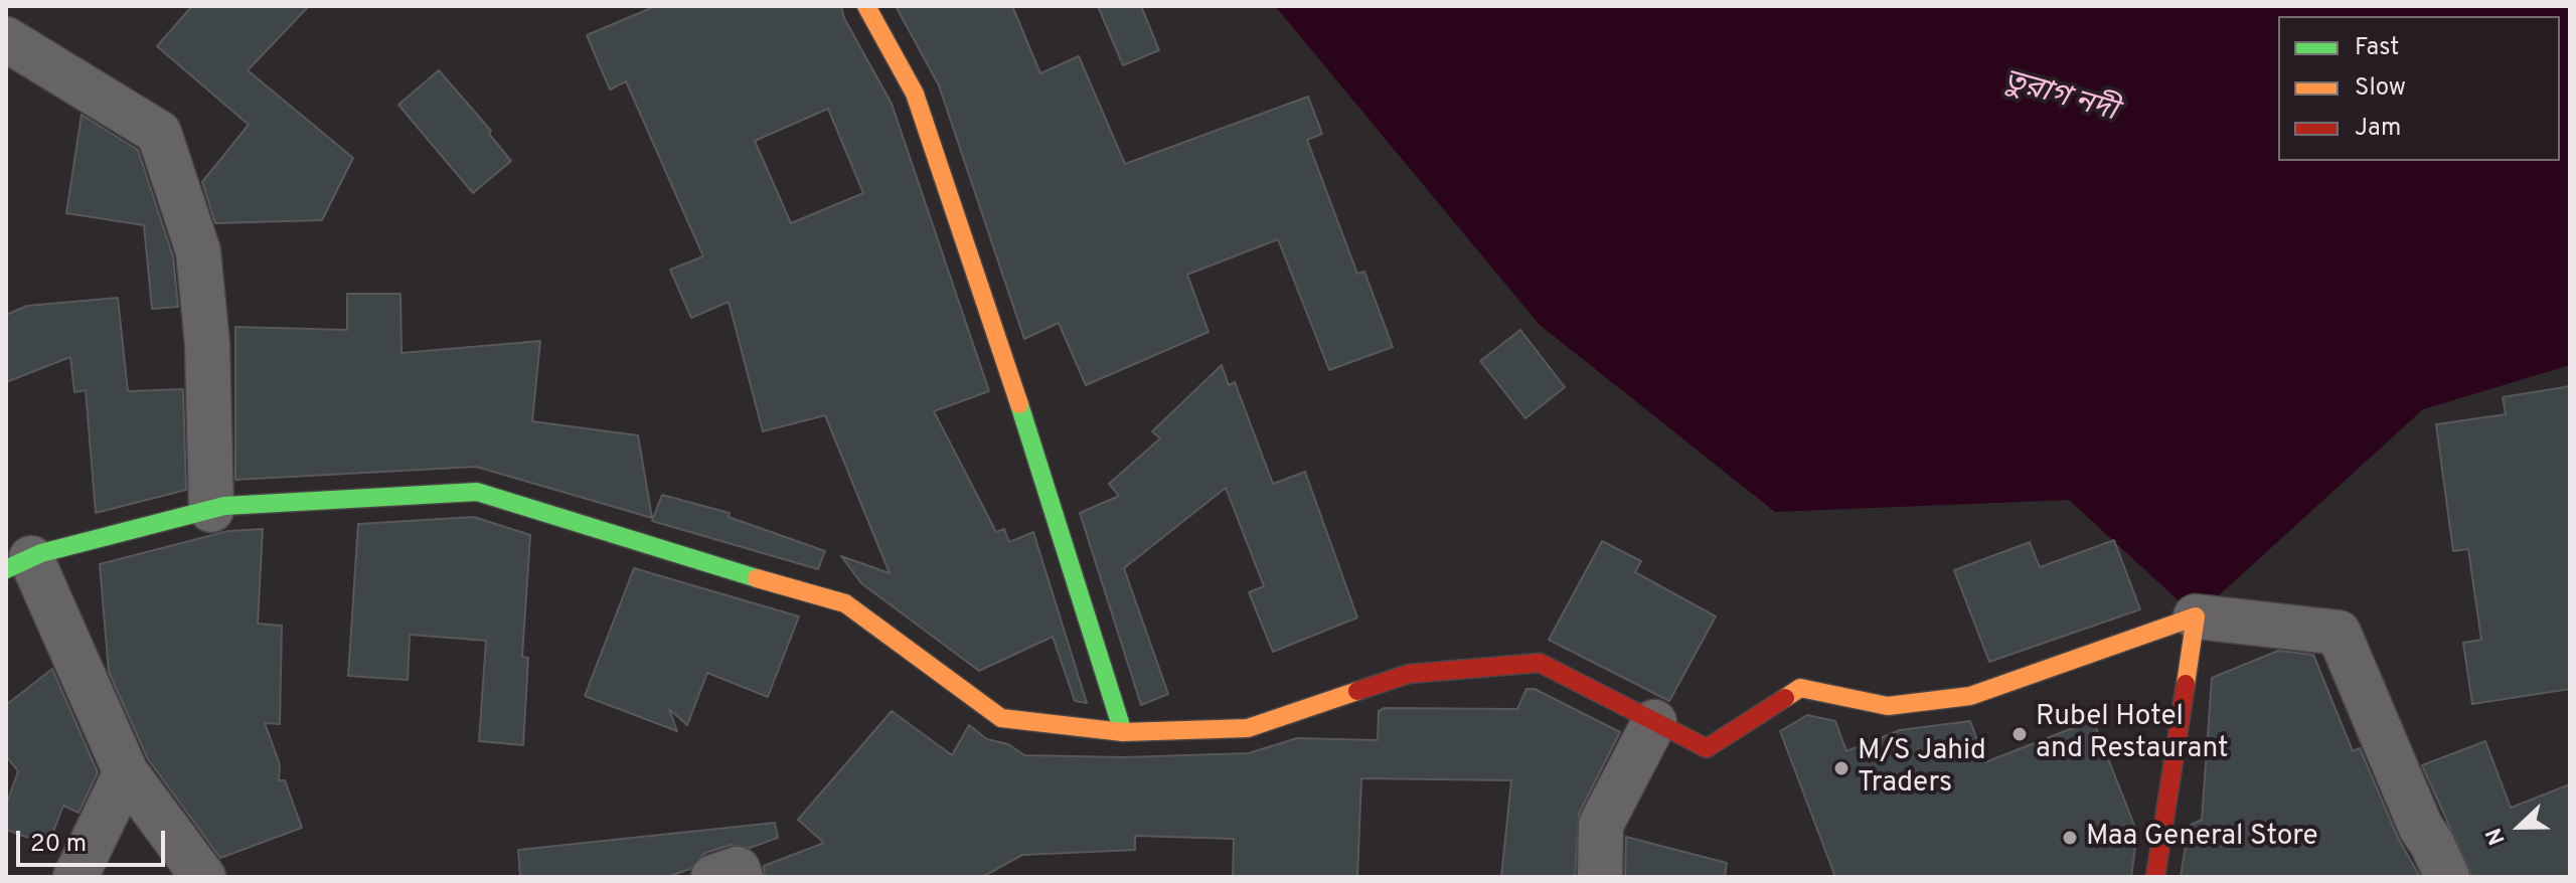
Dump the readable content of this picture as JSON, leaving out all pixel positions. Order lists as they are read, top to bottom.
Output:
{
  "water": ["তুরাগ নদী"],
  "places": ["Rubel Hotel and Restaurant", "M/S Jahid Traders", "Maa General Store"],
  "legend": ["Fast", "Slow", "Jam"],
  "scale_bar": "20 m",
  "north": "left"
}
